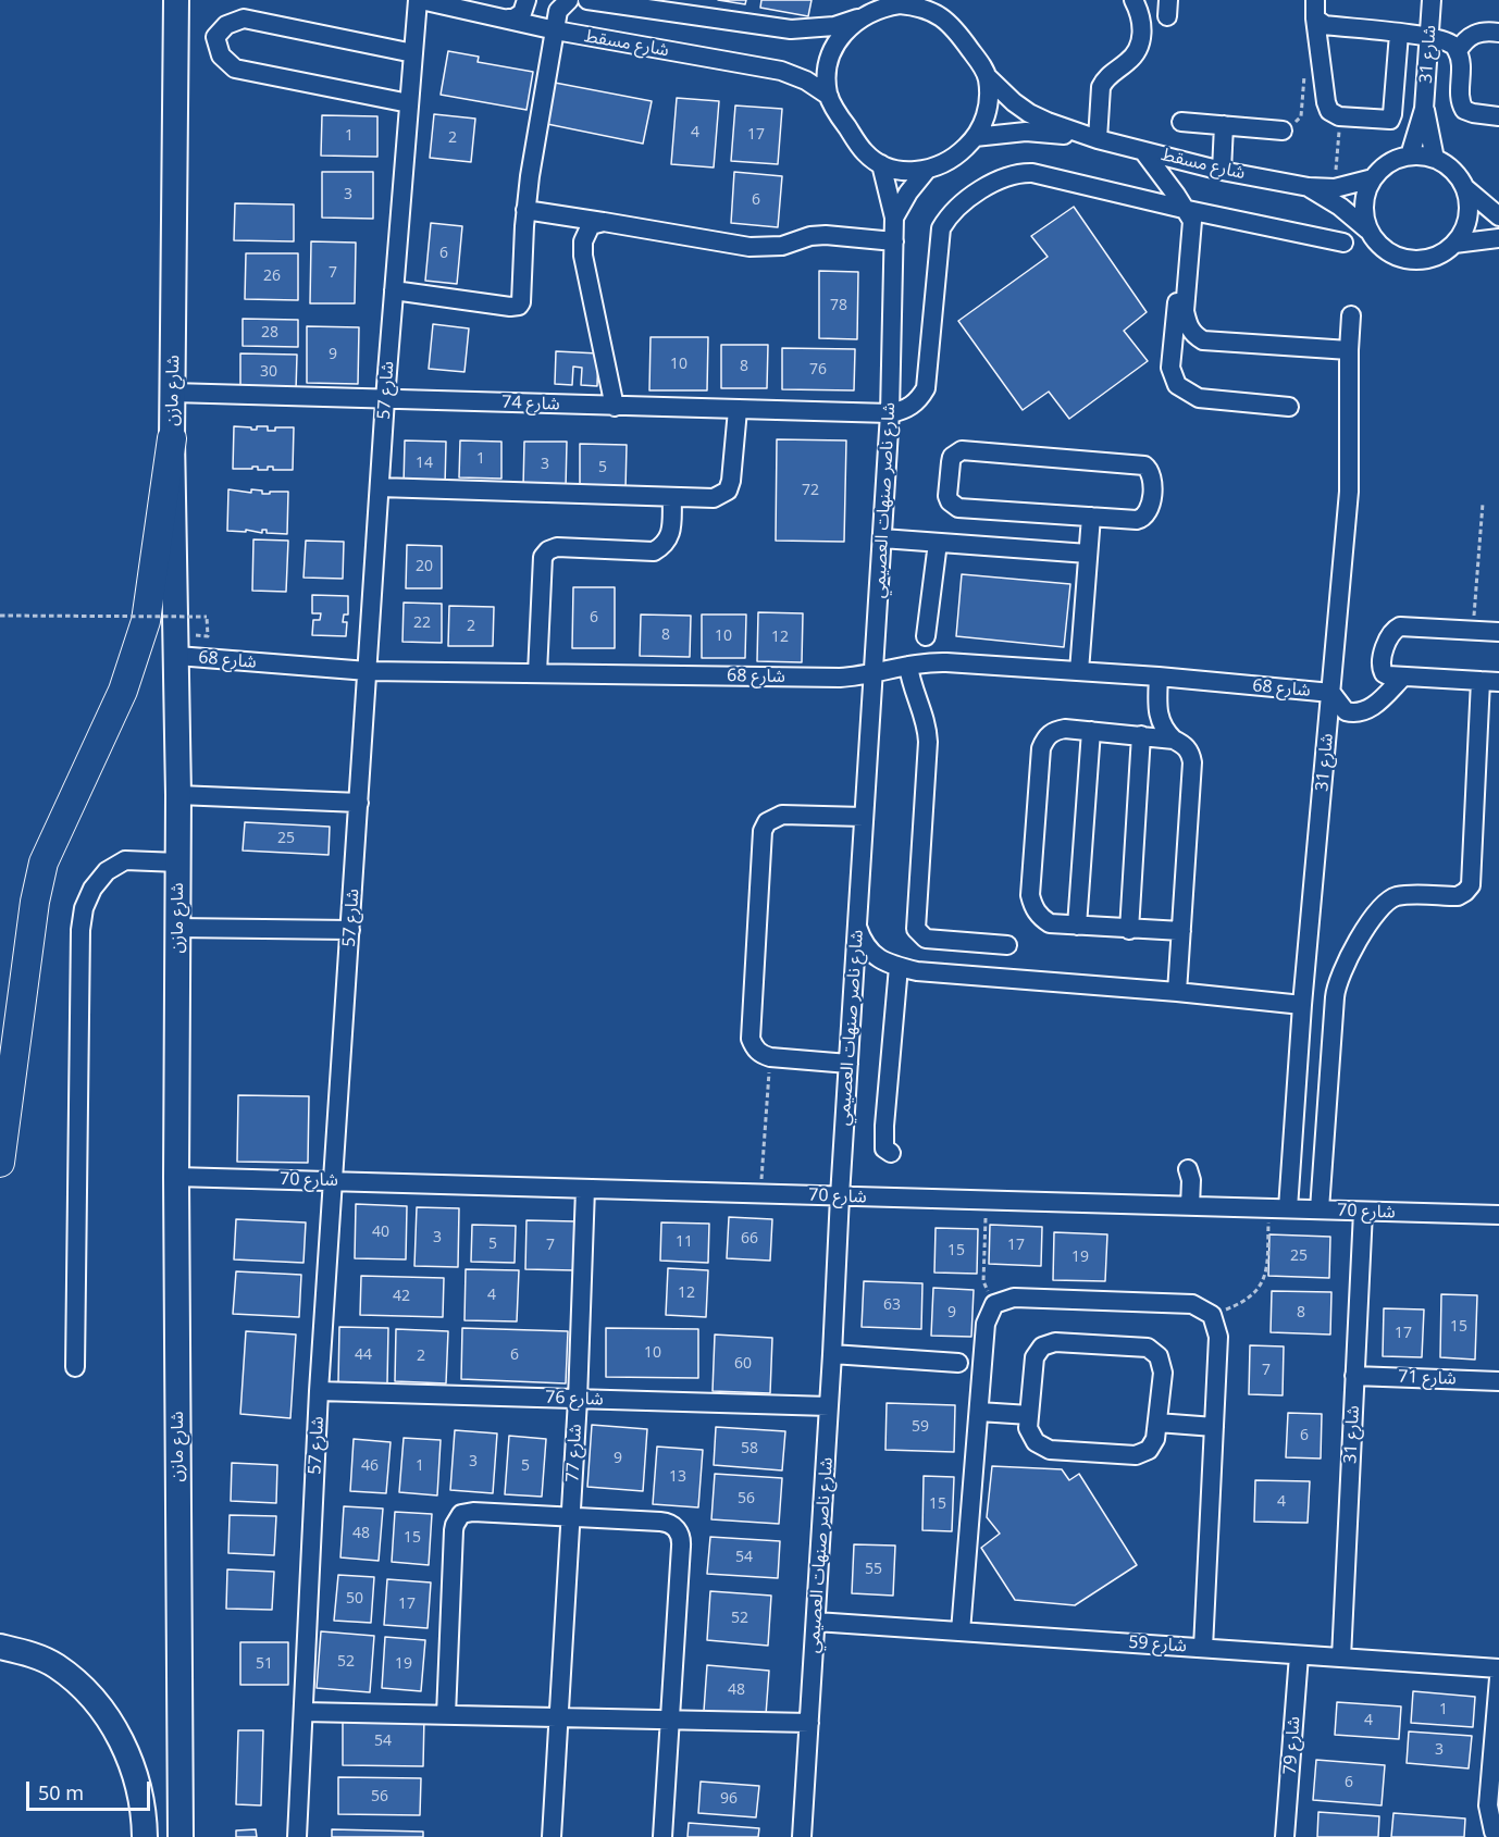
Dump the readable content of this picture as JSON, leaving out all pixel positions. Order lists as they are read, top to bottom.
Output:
{
  "streets": {
    "main road": ["شارع مازن"],
    "street": [
      "شارع مسقط",
      "شارع 31",
      "شارع 57",
      "شارع 74",
      "شارع ناصر صنهات العصيمي",
      "شارع 68",
      "شارع 70",
      "شارع 71",
      "شارع 76",
      "شارع 77",
      "شارع 59",
      "شارع 79"
    ]
  },
  "crossings": [
    ["شارع مسقط", "شارع 31"],
    ["شارع مسقط", "شارع 57"],
    ["شارع مسقط", "شارع ناصر صنهات العصيمي"],
    ["شارع 31", "شارع 68"],
    ["شارع 31", "شارع 70"],
    ["شارع 31", "شارع 71"],
    ["شارع 31", "شارع 59"],
    ["شارع مازن", "شارع 74"],
    ["شارع مازن", "شارع 68"],
    ["شارع مازن", "شارع 70"],
    ["شارع 57", "شارع 74"],
    ["شارع 57", "شارع 68"],
    ["شارع 57", "شارع 70"],
    ["شارع 57", "شارع 76"],
    ["شارع 74", "شارع ناصر صنهات العصيمي"],
    ["شارع ناصر صنهات العصيمي", "شارع 68"],
    ["شارع ناصر صنهات العصيمي", "شارع 70"],
    ["شارع ناصر صنهات العصيمي", "شارع 76"],
    ["شارع ناصر صنهات العصيمي", "شارع 59"],
    ["شارع 70", "شارع 77"],
    ["شارع 76", "شارع 77"],
    ["شارع 59", "شارع 79"]
  ],
  "house_numbers": [
    "4",
    "17",
    "1",
    "2",
    "3",
    "6",
    "6",
    "7",
    "26",
    "78",
    "28",
    "9",
    "10",
    "8",
    "76",
    "30",
    "1",
    "14",
    "3",
    "5",
    "72",
    "20",
    "6",
    "22",
    "2",
    "8",
    "10",
    "12",
    "25",
    "40",
    "3",
    "66",
    "11",
    "5",
    "7",
    "17",
    "15",
    "25",
    "19",
    "12",
    "4",
    "42",
    "63",
    "9",
    "8",
    "15",
    "17",
    "10",
    "44",
    "6",
    "2",
    "60",
    "7",
    "59",
    "6",
    "58",
    "9",
    "3",
    "46",
    "1",
    "5",
    "13",
    "56",
    "4",
    "15",
    "48",
    "15",
    "54",
    "55",
    "50",
    "17",
    "52",
    "52",
    "51",
    "19",
    "48",
    "1",
    "4",
    "54",
    "3",
    "6",
    "56",
    "96"
  ],
  "scale_bar": "50 m"
}
